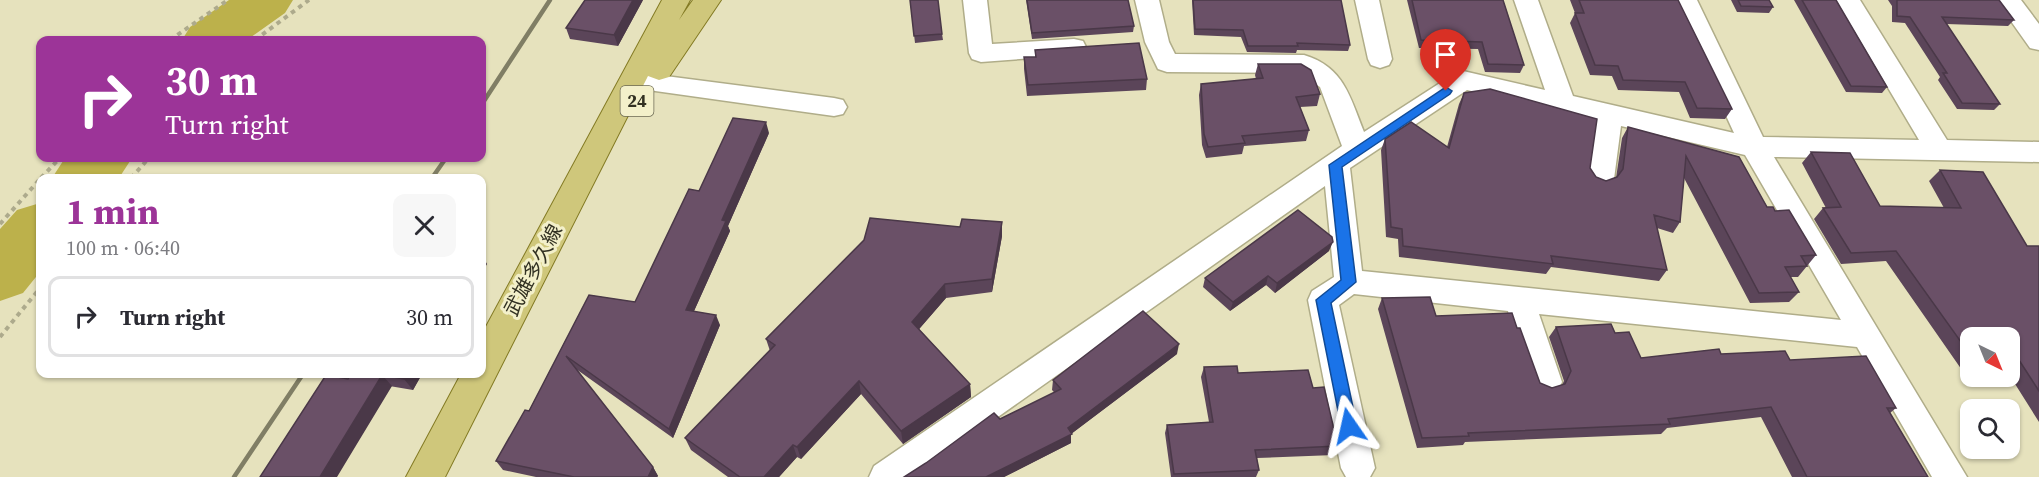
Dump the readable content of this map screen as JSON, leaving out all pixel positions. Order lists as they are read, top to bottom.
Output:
{
  "streets": {
    "main road": ["24", "武雄多久線"]
  },
  "north": "bottom right",
  "page": {
    "turn": ["30 m", "Turn right"],
    "heading": ["1 min", "100 m · 06:40"],
    "list": [
      {
        "name": "Turn right",
        "value": "30 m"
      }
    ]
  }
}
